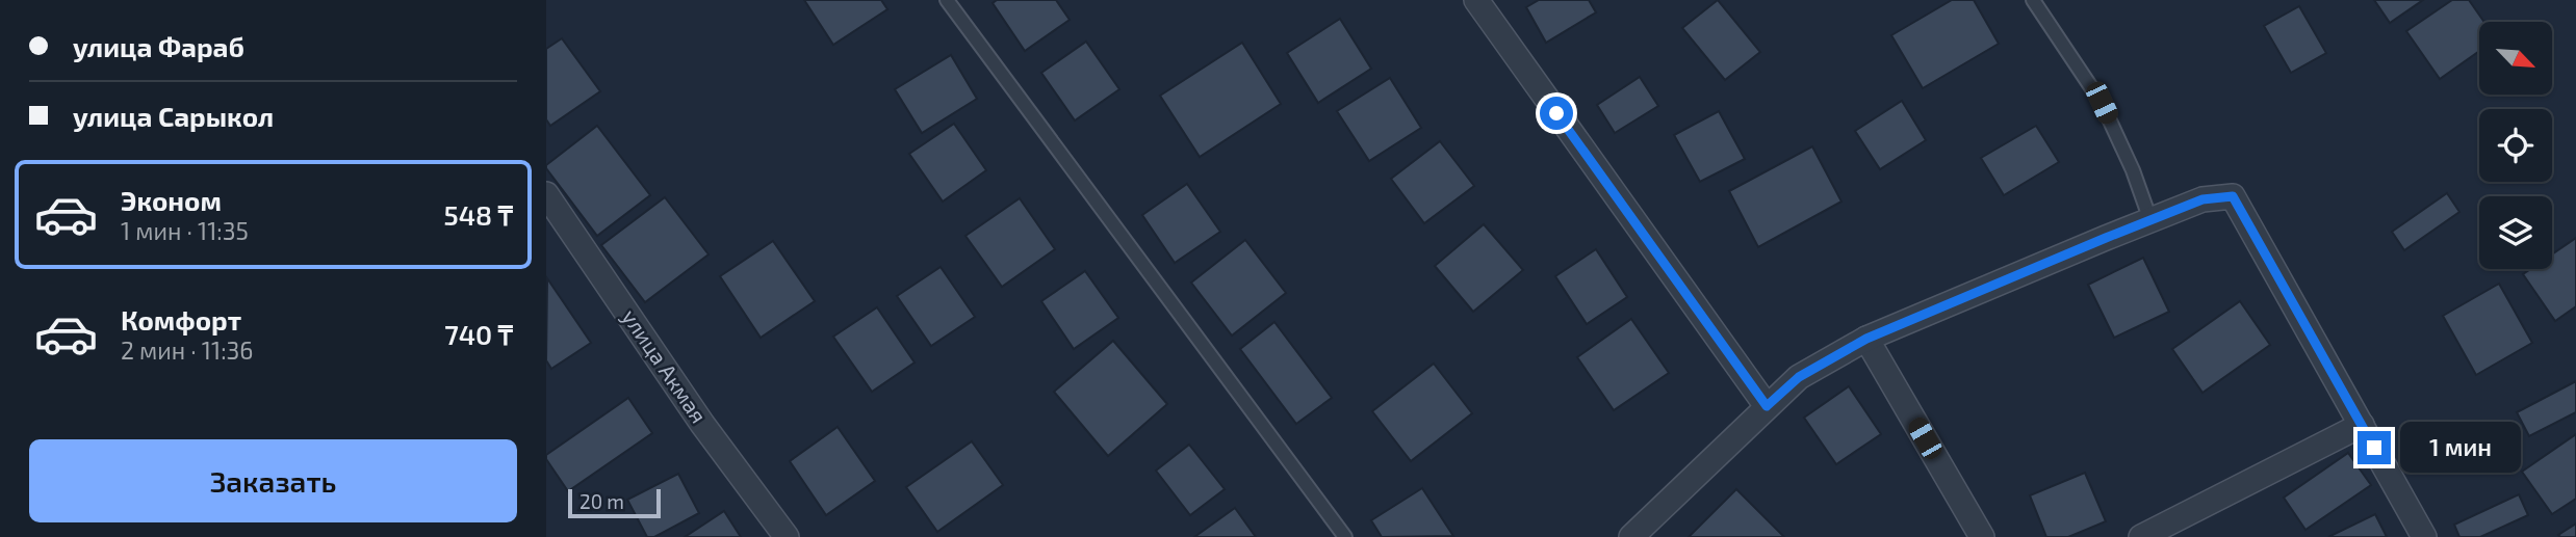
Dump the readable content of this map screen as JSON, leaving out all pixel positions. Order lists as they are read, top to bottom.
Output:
{
  "streets": {
    "street": ["улица Акмая"]
  },
  "scale_bar": "20 m",
  "north": "bottom right",
  "page": {
    "banner": ["улица Фараб", "улица Сарыкол"],
    "list": [
      {
        "name": "Эконом",
        "note": "1 мин · 11:35",
        "value": "548 ₸"
      },
      {
        "name": "Комфорт",
        "note": "2 мин · 11:36",
        "value": "740 ₸"
      }
    ],
    "bubble": "1 мин",
    "buttons": "Заказать",
    "scale": "20 m"
  }
}
